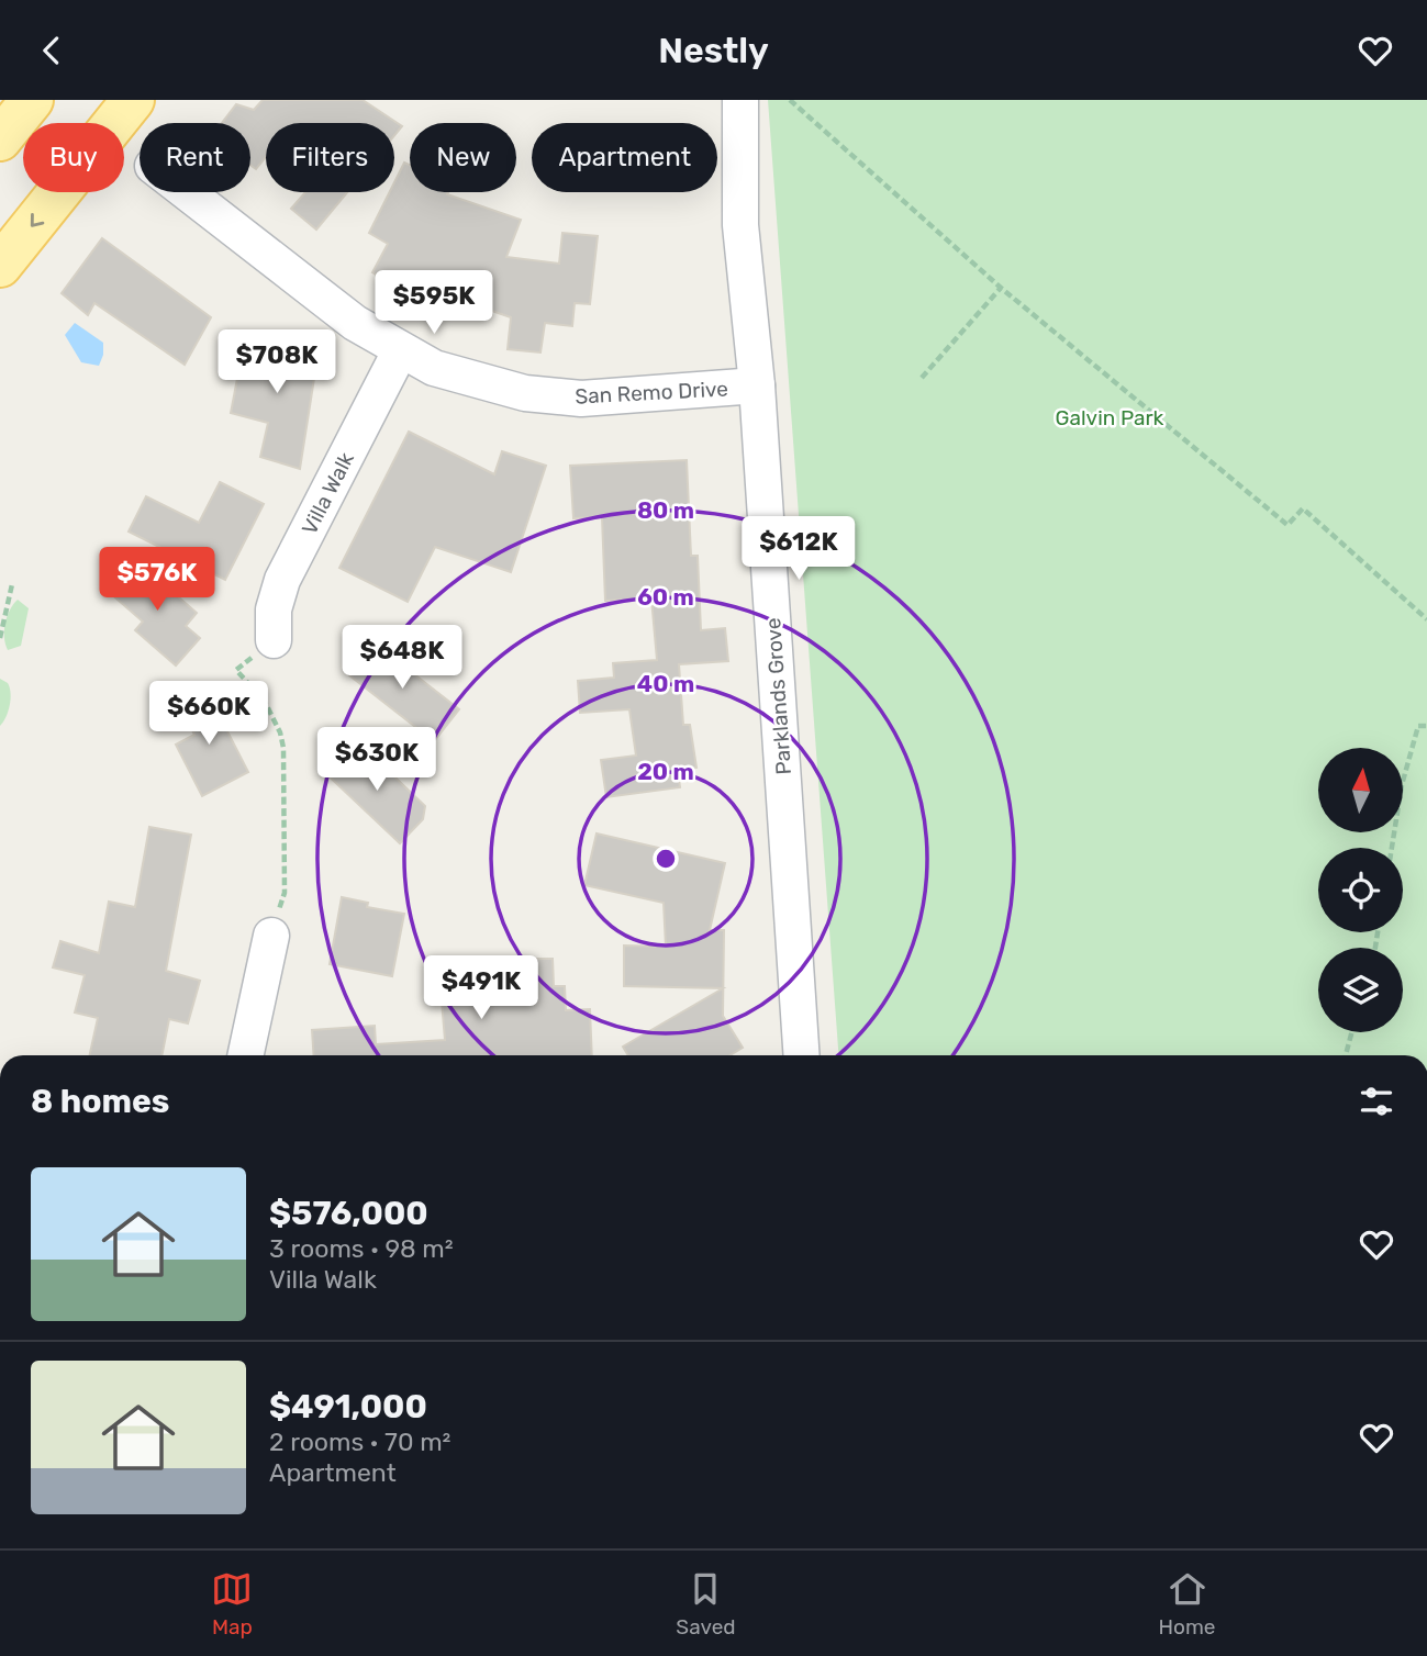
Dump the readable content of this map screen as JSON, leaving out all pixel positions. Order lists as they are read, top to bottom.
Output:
{
  "streets": {
    "street": ["San Remo Drive", "Villa Walk", "Parklands Grove"]
  },
  "crossings": [
    ["San Remo Drive", "Villa Walk"],
    ["San Remo Drive", "Parklands Grove"]
  ],
  "parks": ["Galvin Park"],
  "north": "top",
  "page": {
    "header": "Nestly",
    "chip": [
      "Buy",
      "Rent",
      "Filters",
      "New",
      "Apartment"
    ],
    "price": [
      "$595K",
      "$708K",
      "$612K",
      "$576K",
      "$648K",
      "$660K",
      "$630K",
      "$491K"
    ],
    "heading": "8 homes",
    "list": [
      {
        "name": "$576,000",
        "note": "3 rooms · 98 m² · Villa Walk"
      },
      {
        "name": "$491,000",
        "note": "2 rooms · 70 m² · Apartment"
      }
    ],
    "tabs": ["Map", "Saved", "Home"]
  },
  "rings": [
    "80 m",
    "60 m",
    "40 m",
    "20 m"
  ]
}
